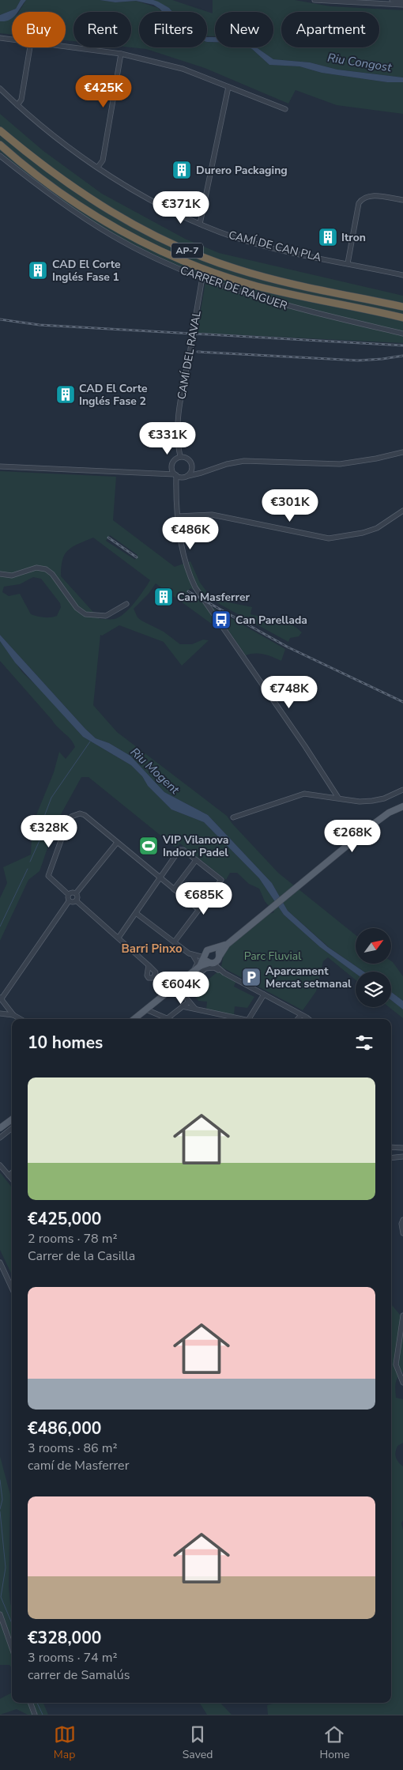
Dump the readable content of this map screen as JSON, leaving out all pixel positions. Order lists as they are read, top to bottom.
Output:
{
  "streets": {
    "highway": ["AP-7"],
    "street": ["CAMÍ DE CAN PLA", "CARRER DE RAIGUER", "CAMÍ DEL RAVAL"]
  },
  "crossings": [
    ["CARRER DE RAIGUER", "CAMÍ DEL RAVAL"]
  ],
  "districts": ["Barri Pinxo"],
  "water": ["Riu Congost", "Riu Mogent"],
  "parks": ["Parc Fluvial"],
  "places": {
    "building": [
      "Durero Packaging",
      "Itron",
      "CAD El Corte Inglés Fase 1",
      "CAD El Corte Inglés Fase 2",
      "Can Masferrer"
    ],
    "bus stop": ["Can Parellada"],
    "sports": ["VIP Vilanova Indoor Padel"],
    "parking": ["Aparcament Mercat setmanal"]
  },
  "north": "top right",
  "page": {
    "chip": [
      "Buy",
      "Rent",
      "Filters",
      "New",
      "Apartment"
    ],
    "price": [
      "€425K",
      "€371K",
      "€331K",
      "€301K",
      "€486K",
      "€748K",
      "€328K",
      "€268K",
      "€685K",
      "€604K"
    ],
    "heading": "10 homes",
    "list": [
      {
        "name": "€425,000",
        "note": "2 rooms · 78 m² · Carrer de la Casilla"
      },
      {
        "name": "€486,000",
        "note": "3 rooms · 86 m² · camí de Masferrer"
      },
      {
        "name": "€328,000",
        "note": "3 rooms · 74 m² · carrer de Samalús"
      }
    ],
    "tabs": ["Map", "Saved", "Home"]
  }
}
